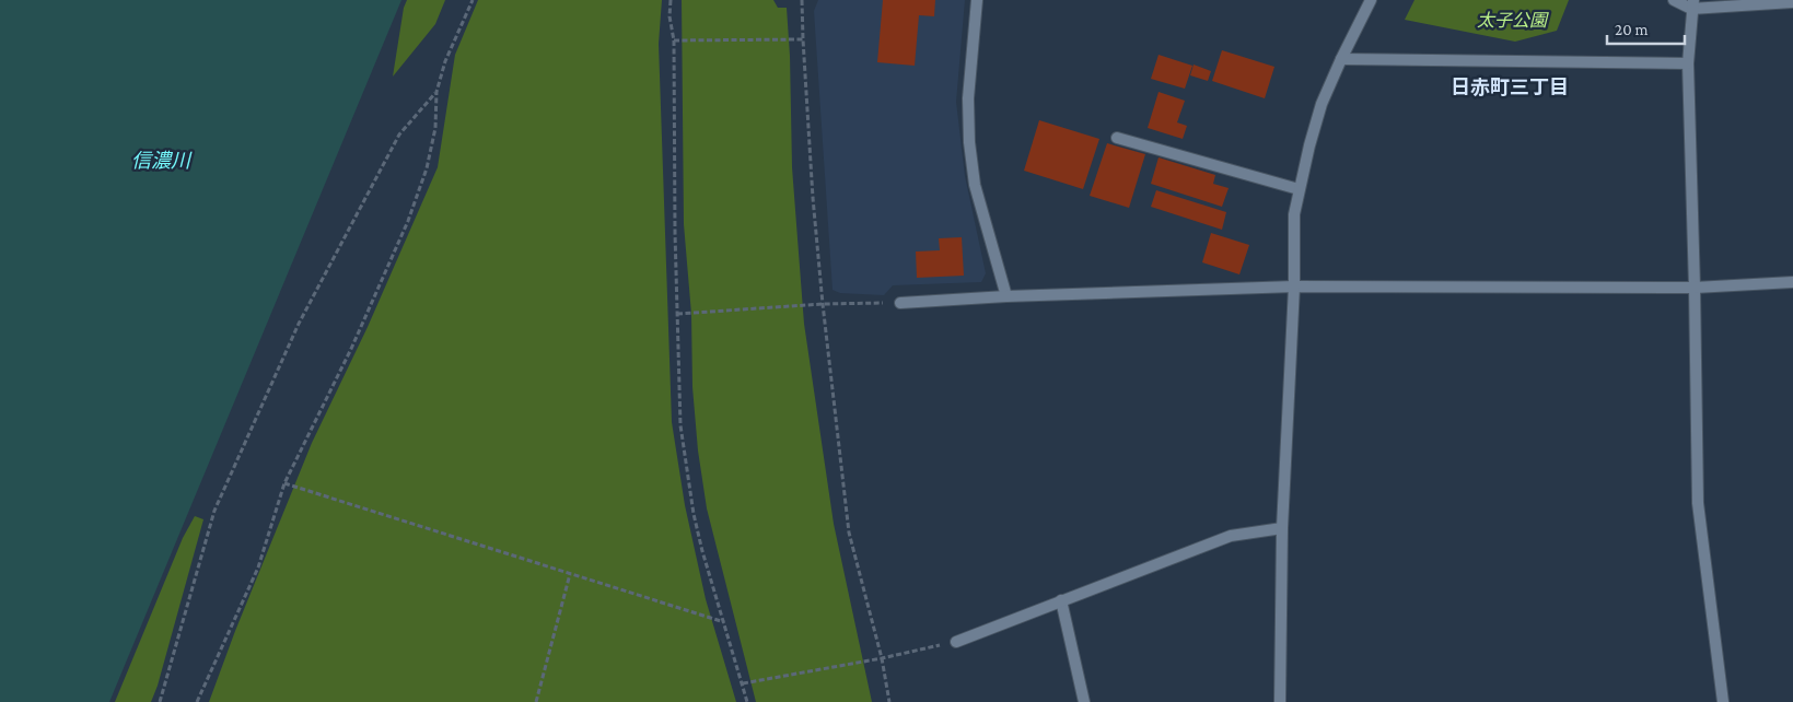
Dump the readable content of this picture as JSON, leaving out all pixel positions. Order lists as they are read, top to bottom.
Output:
{
  "districts": ["日赤町三丁目"],
  "water": ["信濃川"],
  "parks": ["太子公園"],
  "scale_bar": "20 m"
}
